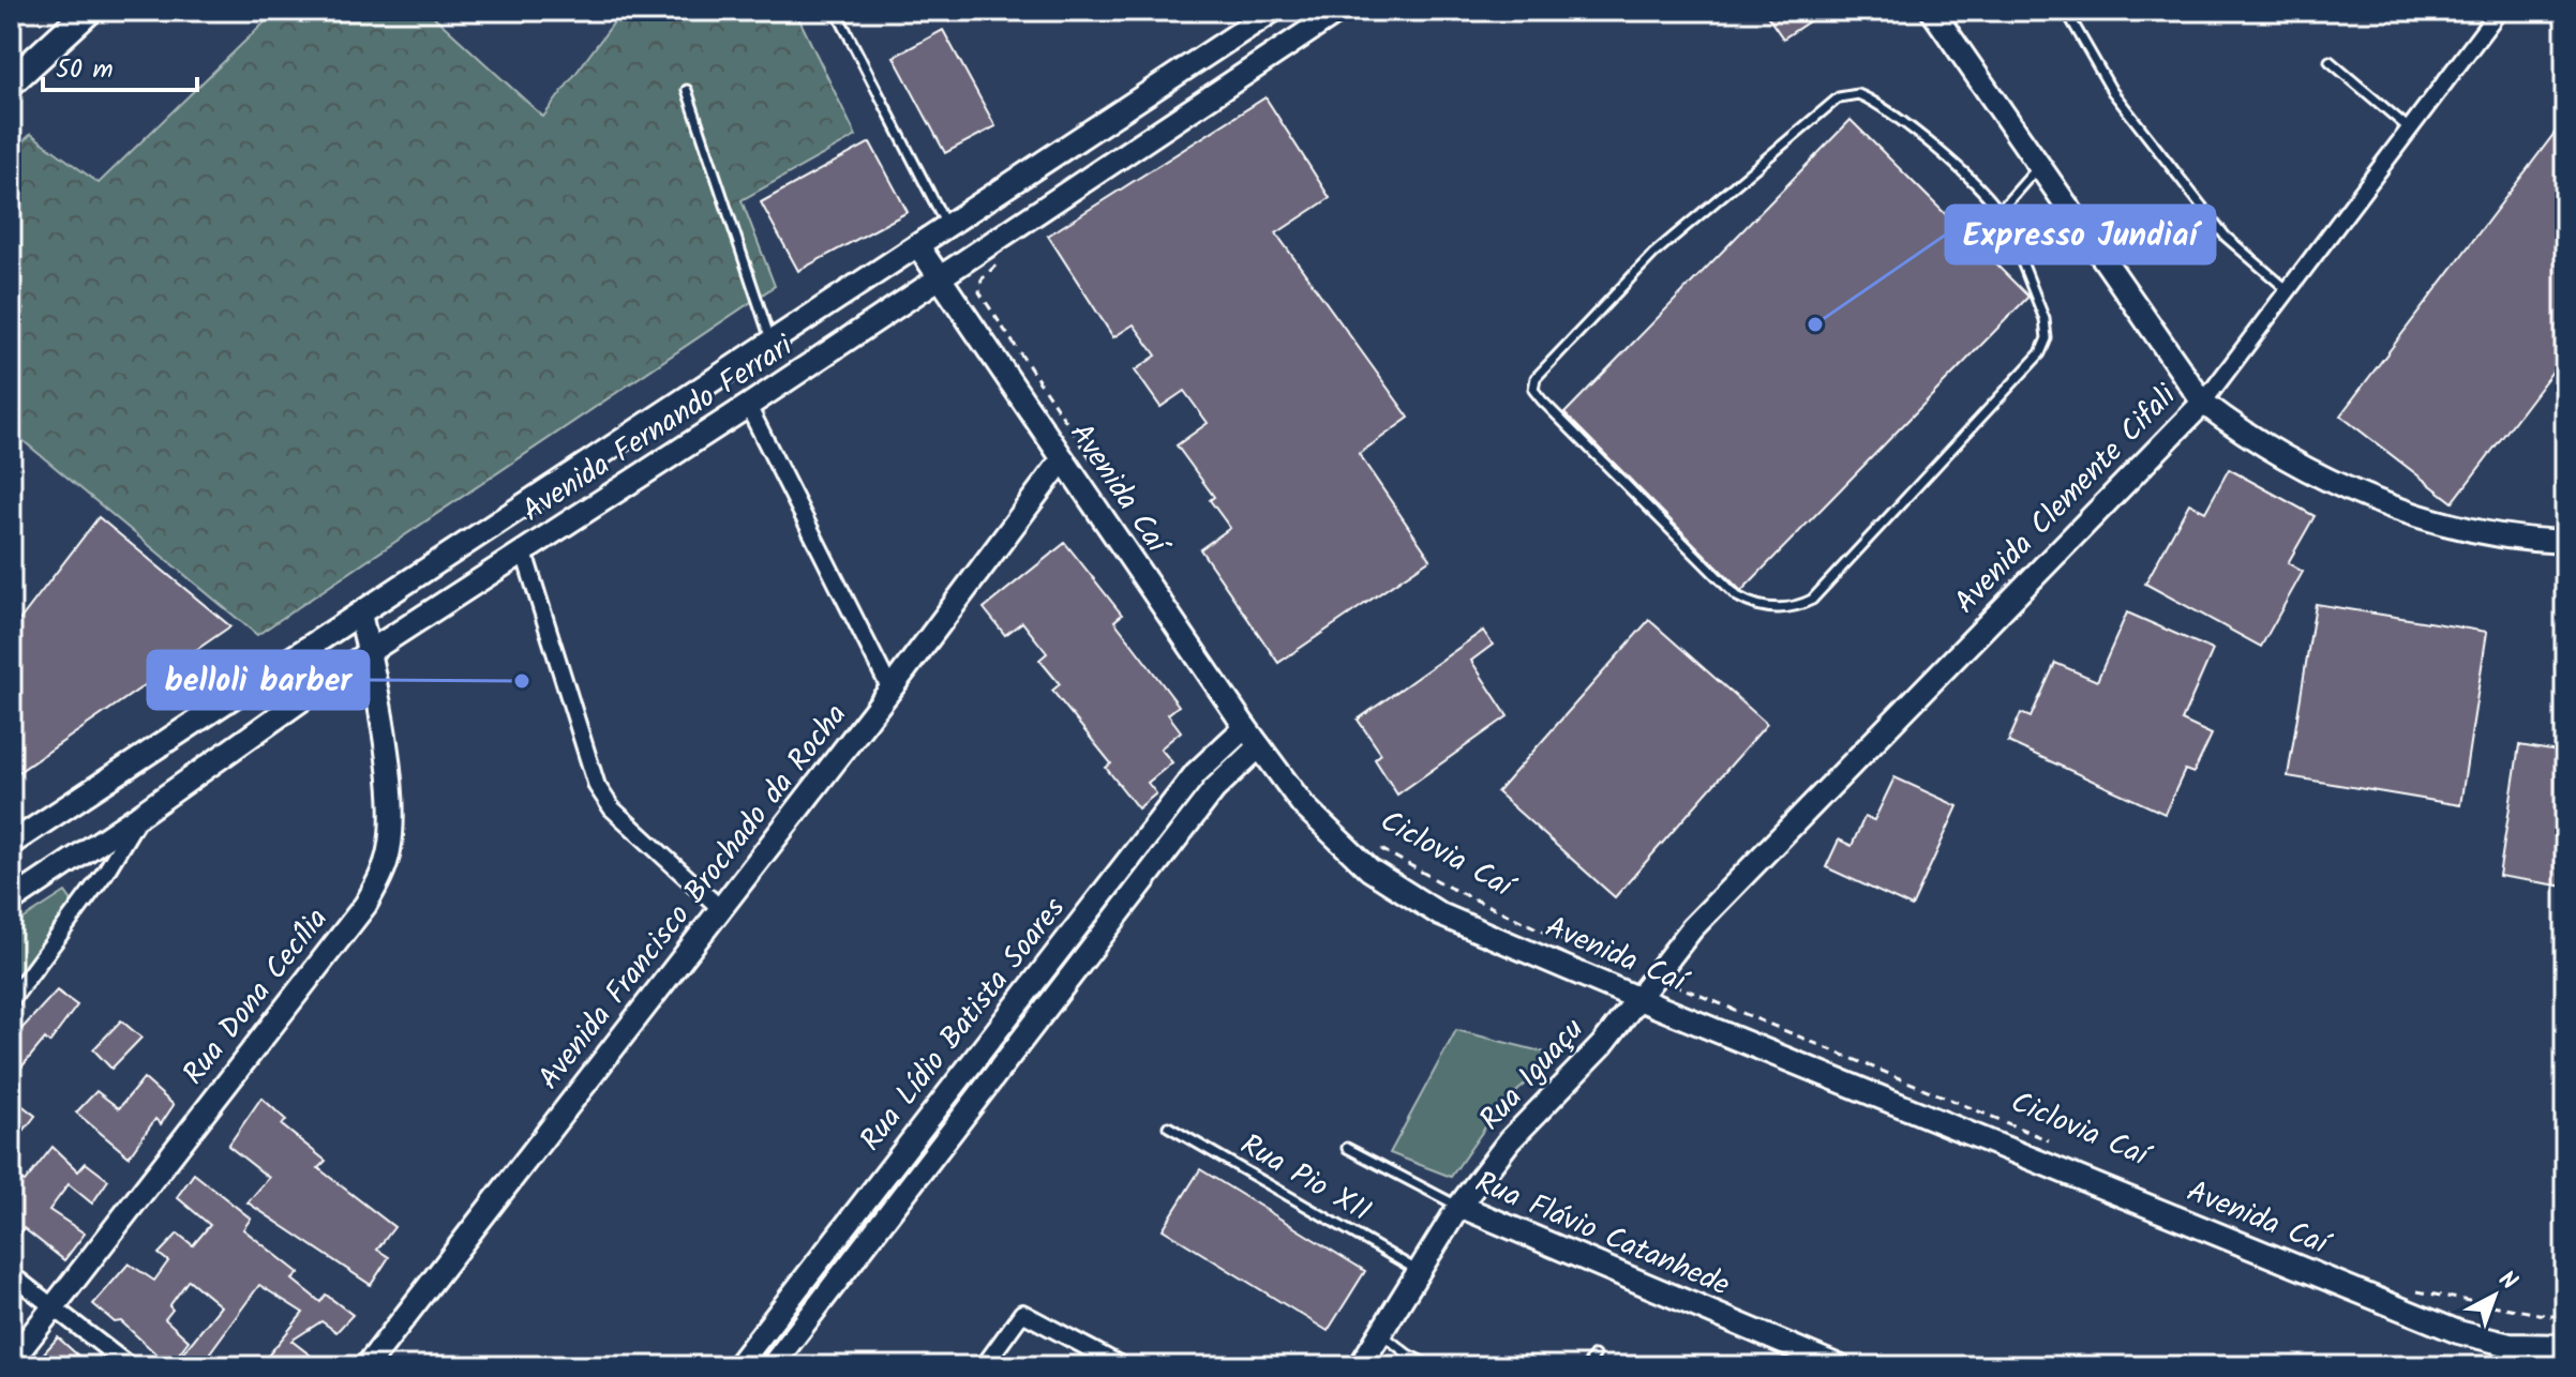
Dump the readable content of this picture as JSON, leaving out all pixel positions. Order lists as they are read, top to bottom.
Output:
{
  "streets": {
    "main road": [
      "Avenida Fernando Ferrari",
      "Avenida Caí",
      "Avenida Clemente Cifali",
      "Avenida Francisco Brochado da Rocha",
      "Rua Dona Cecília",
      "Rua Lídio Batista Soares",
      "Rua Iguaçu",
      "Rua Flávio Catanhede"
    ],
    "lane": ["Rua Pio XII"],
    "path": ["Ciclovia Caí"]
  },
  "crossings": [
    ["Avenida Fernando Ferrari", "Avenida Caí"],
    ["Avenida Fernando Ferrari", "Rua Dona Cecília"],
    ["Avenida Caí", "Avenida Clemente Cifali"],
    ["Avenida Caí", "Avenida Francisco Brochado da Rocha"],
    ["Avenida Caí", "Rua Lídio Batista Soares"],
    ["Avenida Caí", "Rua Iguaçu"],
    ["Avenida Clemente Cifali", "Ciclovia Caí"],
    ["Avenida Clemente Cifali", "Rua Iguaçu"],
    ["Rua Iguaçu", "Rua Pio XII"],
    ["Rua Iguaçu", "Rua Flávio Catanhede"]
  ],
  "places": ["Expresso Jundiaí", "belloli barber"],
  "scale_bar": "50 m",
  "north": "top right"
}
